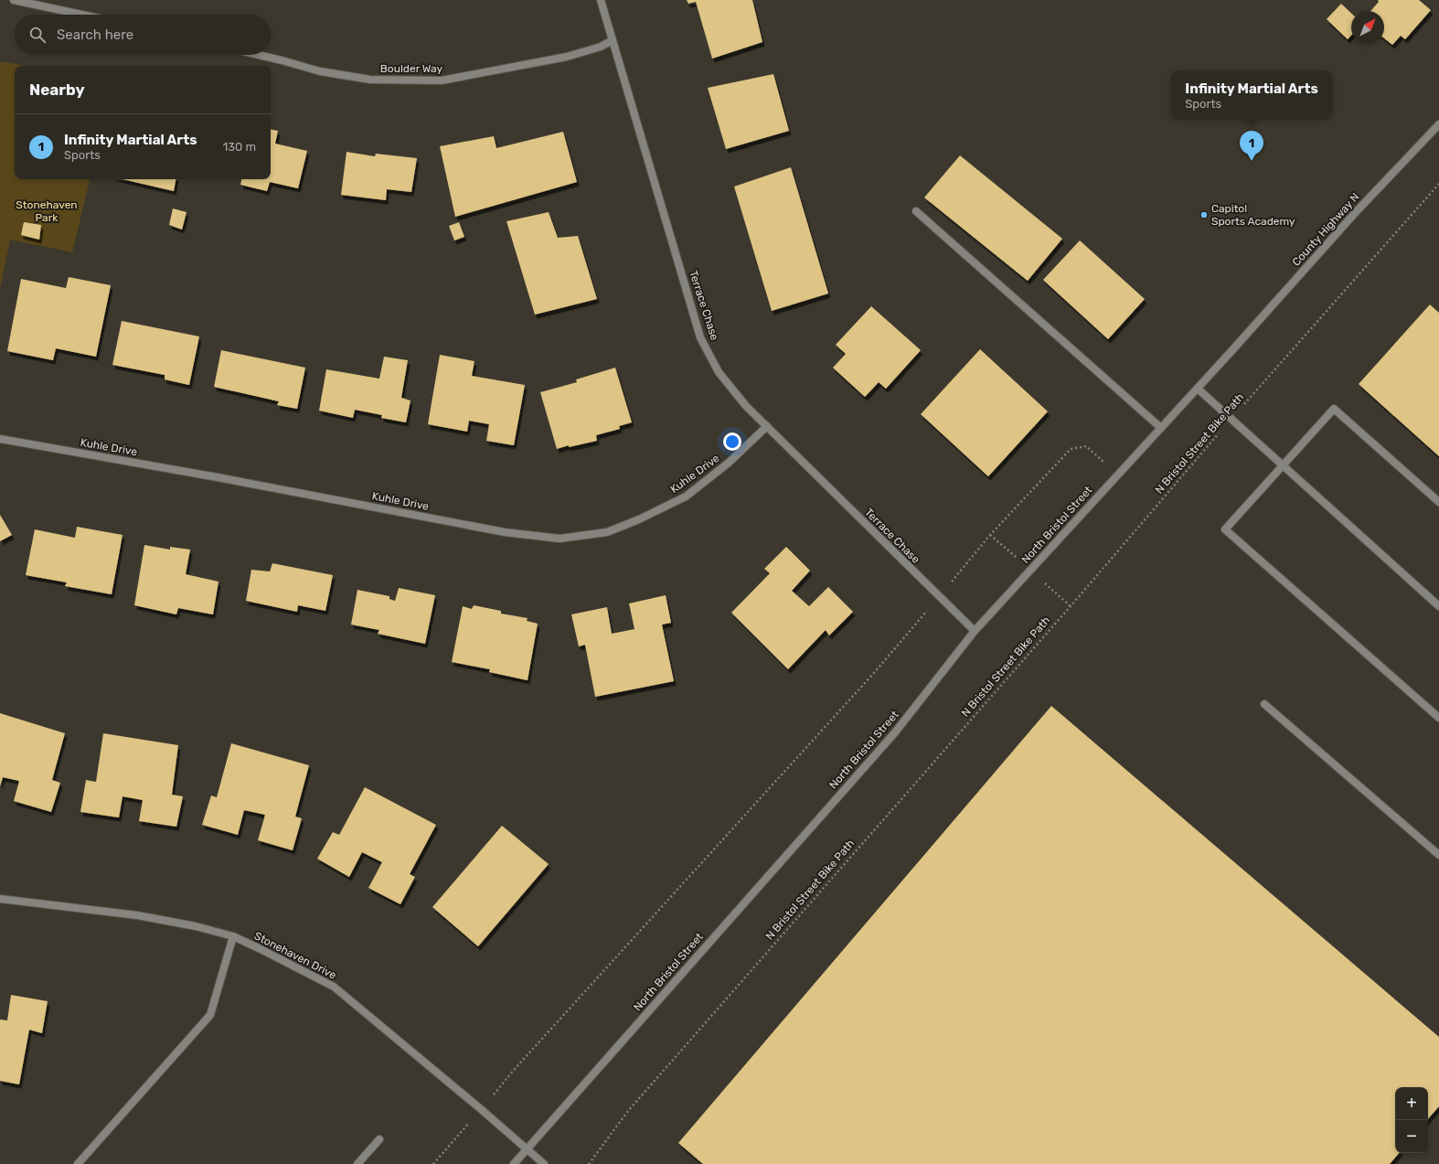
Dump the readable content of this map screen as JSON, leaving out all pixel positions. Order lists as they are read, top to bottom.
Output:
{
  "streets": {
    "street": [
      "Boulder Way",
      "County Highway N",
      "Terrace Chase",
      "Kuhle Drive",
      "North Bristol Street",
      "Stonehaven Drive"
    ],
    "path": ["N Bristol Street Bike Path"]
  },
  "crossings": [
    ["Boulder Way", "Terrace Chase"],
    ["County Highway N", "North Bristol Street"],
    ["Terrace Chase", "Kuhle Drive"],
    ["Terrace Chase", "North Bristol Street"],
    ["North Bristol Street", "Stonehaven Drive"]
  ],
  "parks": ["Stonehaven Park"],
  "places": ["Capitol Sports Academy"],
  "north": "top right",
  "page": {
    "search": "Search here",
    "heading": "Nearby",
    "popup": ["Infinity Martial Arts", "Sports"],
    "list": [
      {
        "mark": "1",
        "name": "Infinity Martial Arts",
        "note": "Sports",
        "value": "130 m"
      }
    ],
    "pins": "1",
    "map_buttons": ["+", "−"]
  }
}
